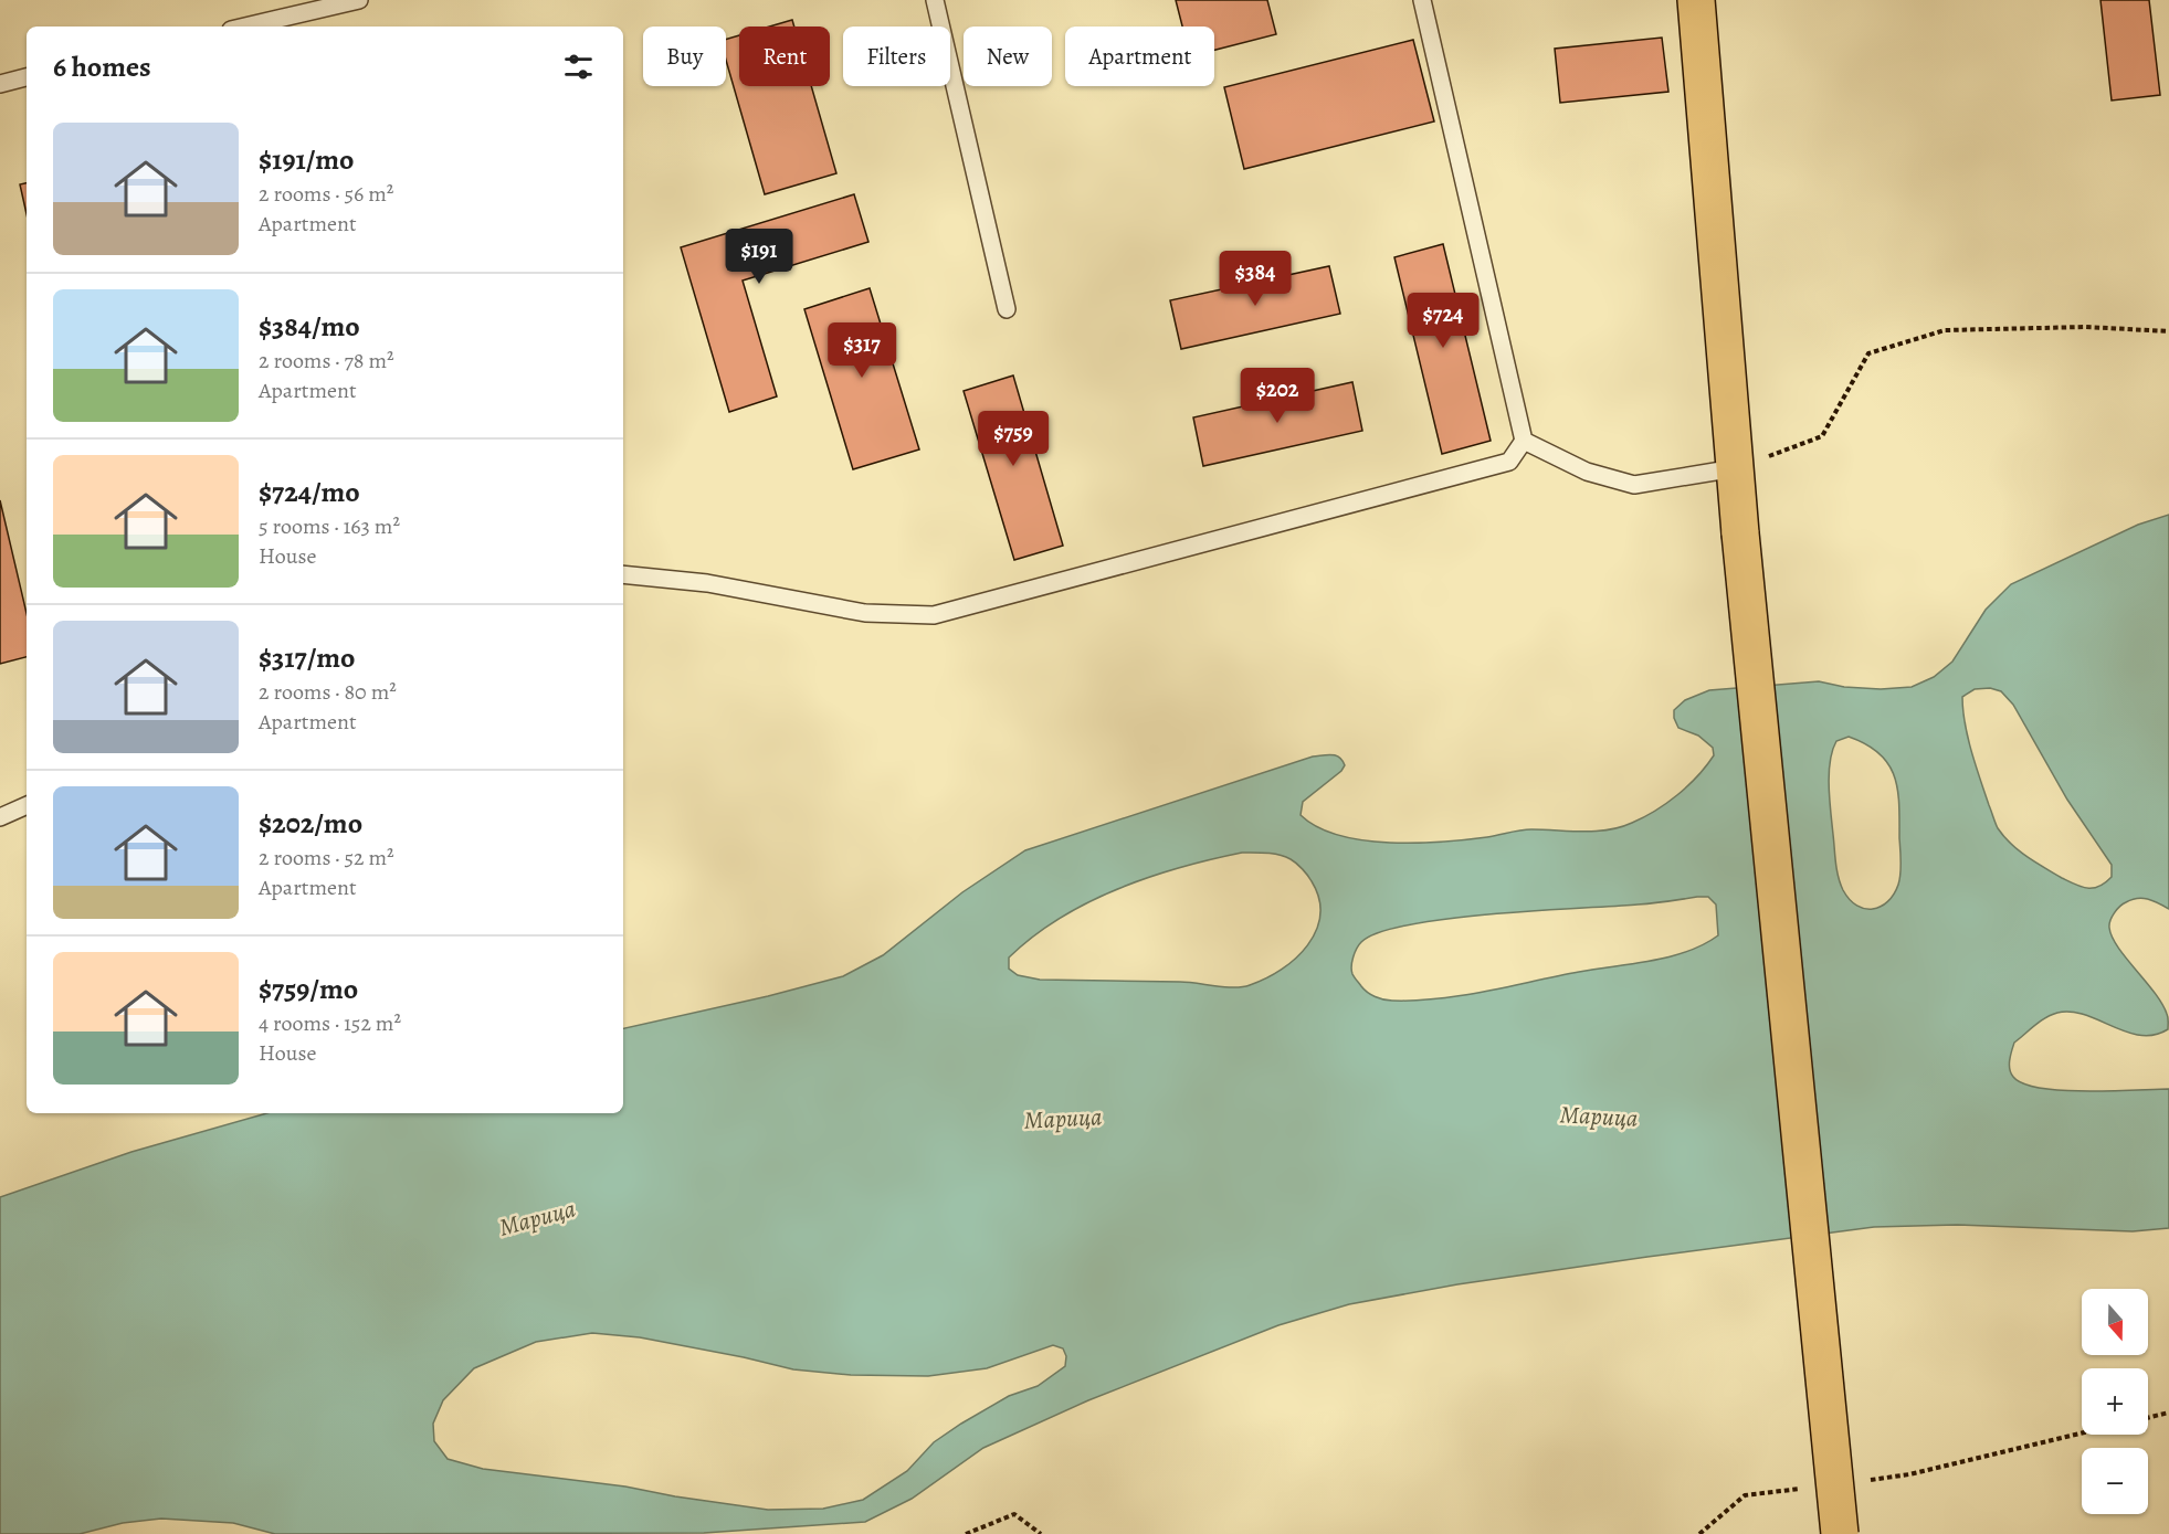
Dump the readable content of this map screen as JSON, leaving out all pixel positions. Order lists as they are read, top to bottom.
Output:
{
  "water": ["Марица"],
  "north": "bottom",
  "page": {
    "chip": [
      "Buy",
      "Rent",
      "Filters",
      "New",
      "Apartment"
    ],
    "heading": "6 homes",
    "list": [
      {
        "name": "$191/mo",
        "note": "2 rooms · 56 m² · Apartment"
      },
      {
        "name": "$384/mo",
        "note": "2 rooms · 78 m² · Apartment"
      },
      {
        "name": "$724/mo",
        "note": "5 rooms · 163 m² · House"
      },
      {
        "name": "$317/mo",
        "note": "2 rooms · 80 m² · Apartment"
      },
      {
        "name": "$202/mo",
        "note": "2 rooms · 52 m² · Apartment"
      },
      {
        "name": "$759/mo",
        "note": "4 rooms · 152 m² · House"
      }
    ],
    "price": [
      "$191",
      "$384",
      "$724",
      "$317",
      "$202",
      "$759"
    ],
    "map_buttons": ["+", "−"]
  }
}
